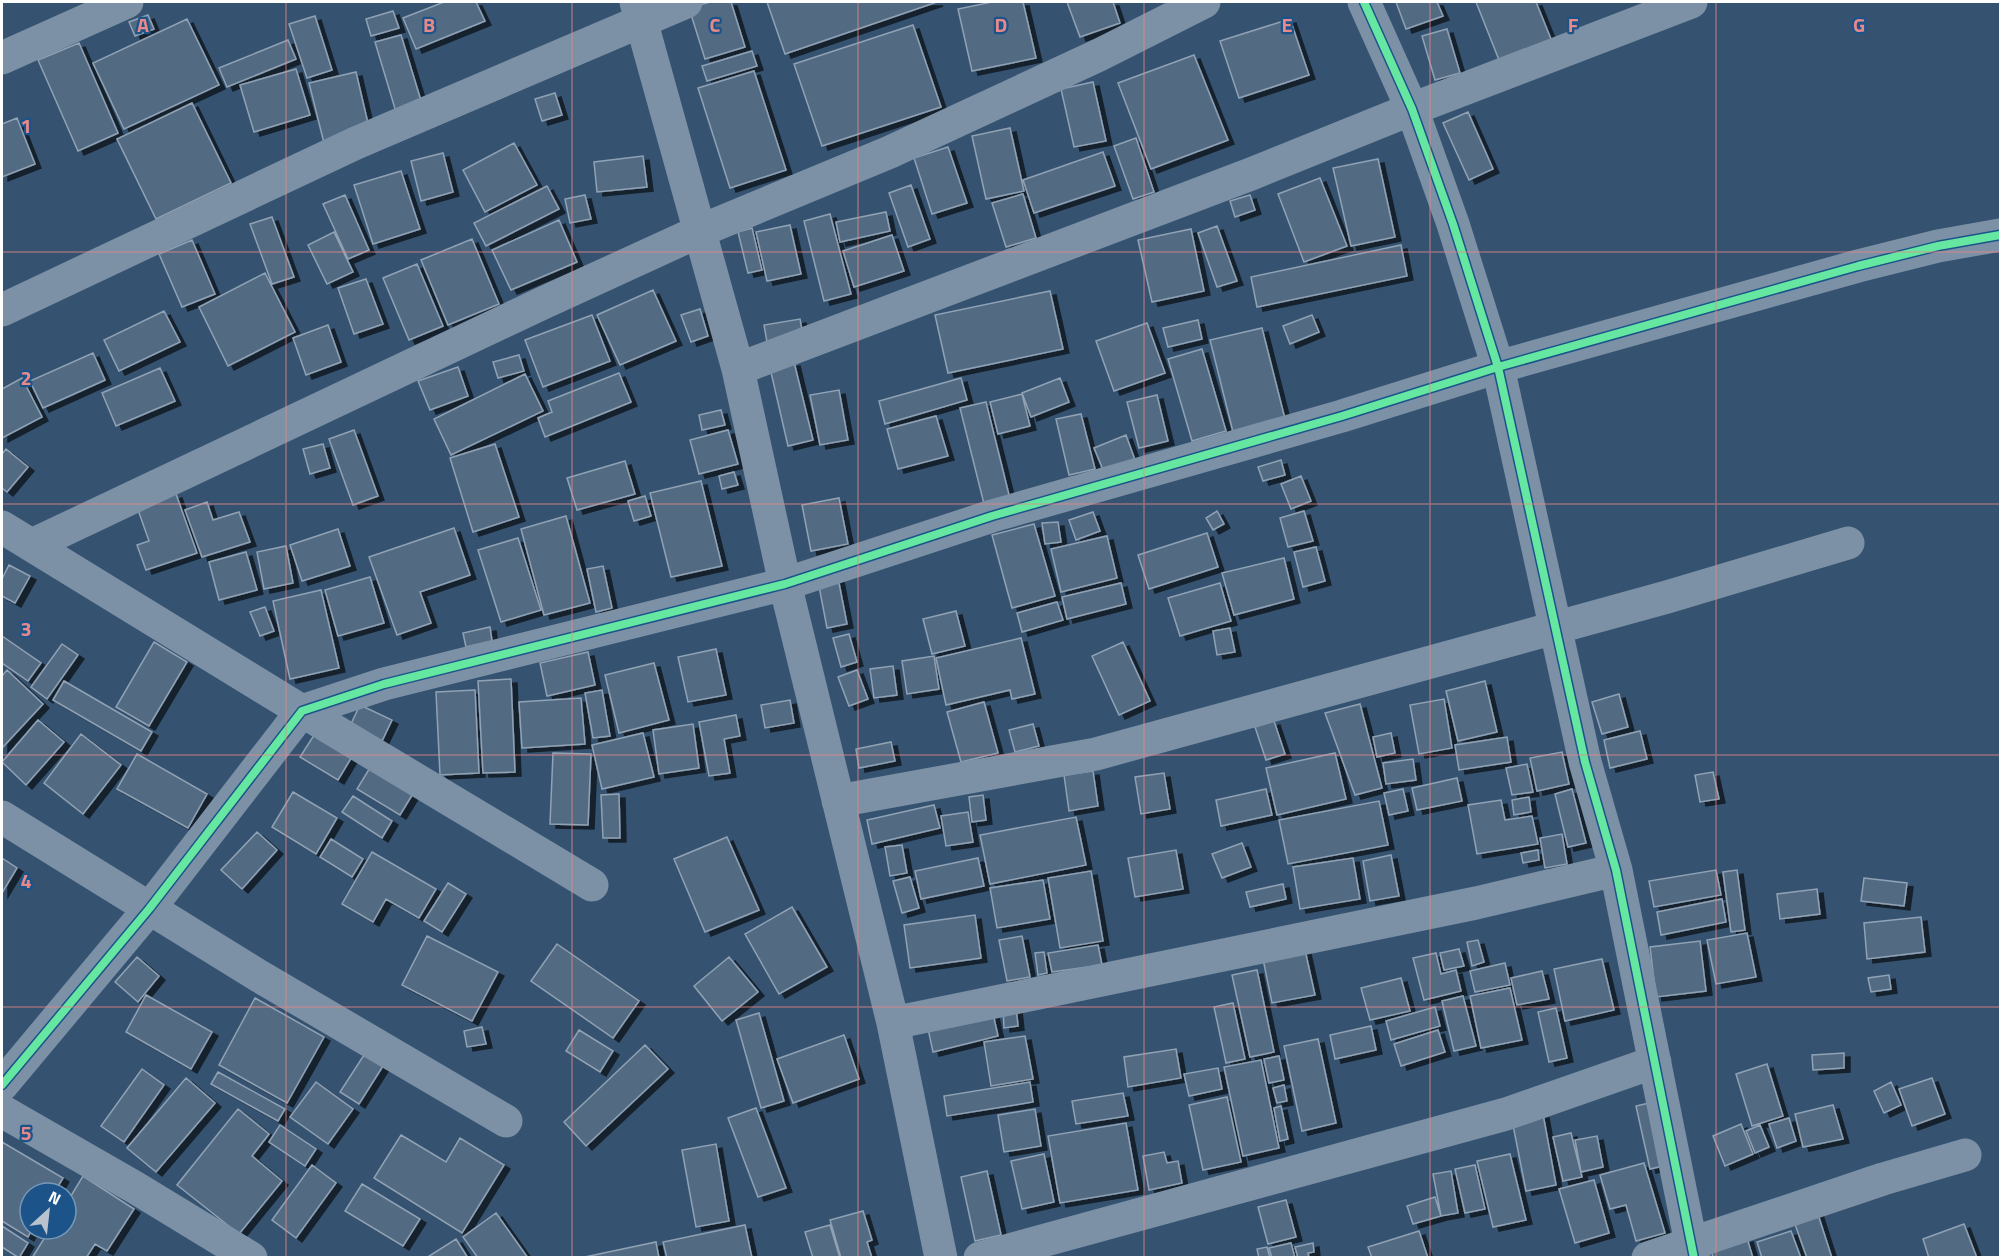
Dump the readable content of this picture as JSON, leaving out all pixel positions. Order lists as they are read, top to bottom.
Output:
{
  "north": "top right",
  "grid": {
    "columns": [
      "A",
      "B",
      "C",
      "D",
      "E",
      "F",
      "G"
    ],
    "rows": [
      "1",
      "2",
      "3",
      "4",
      "5"
    ]
  }
}
